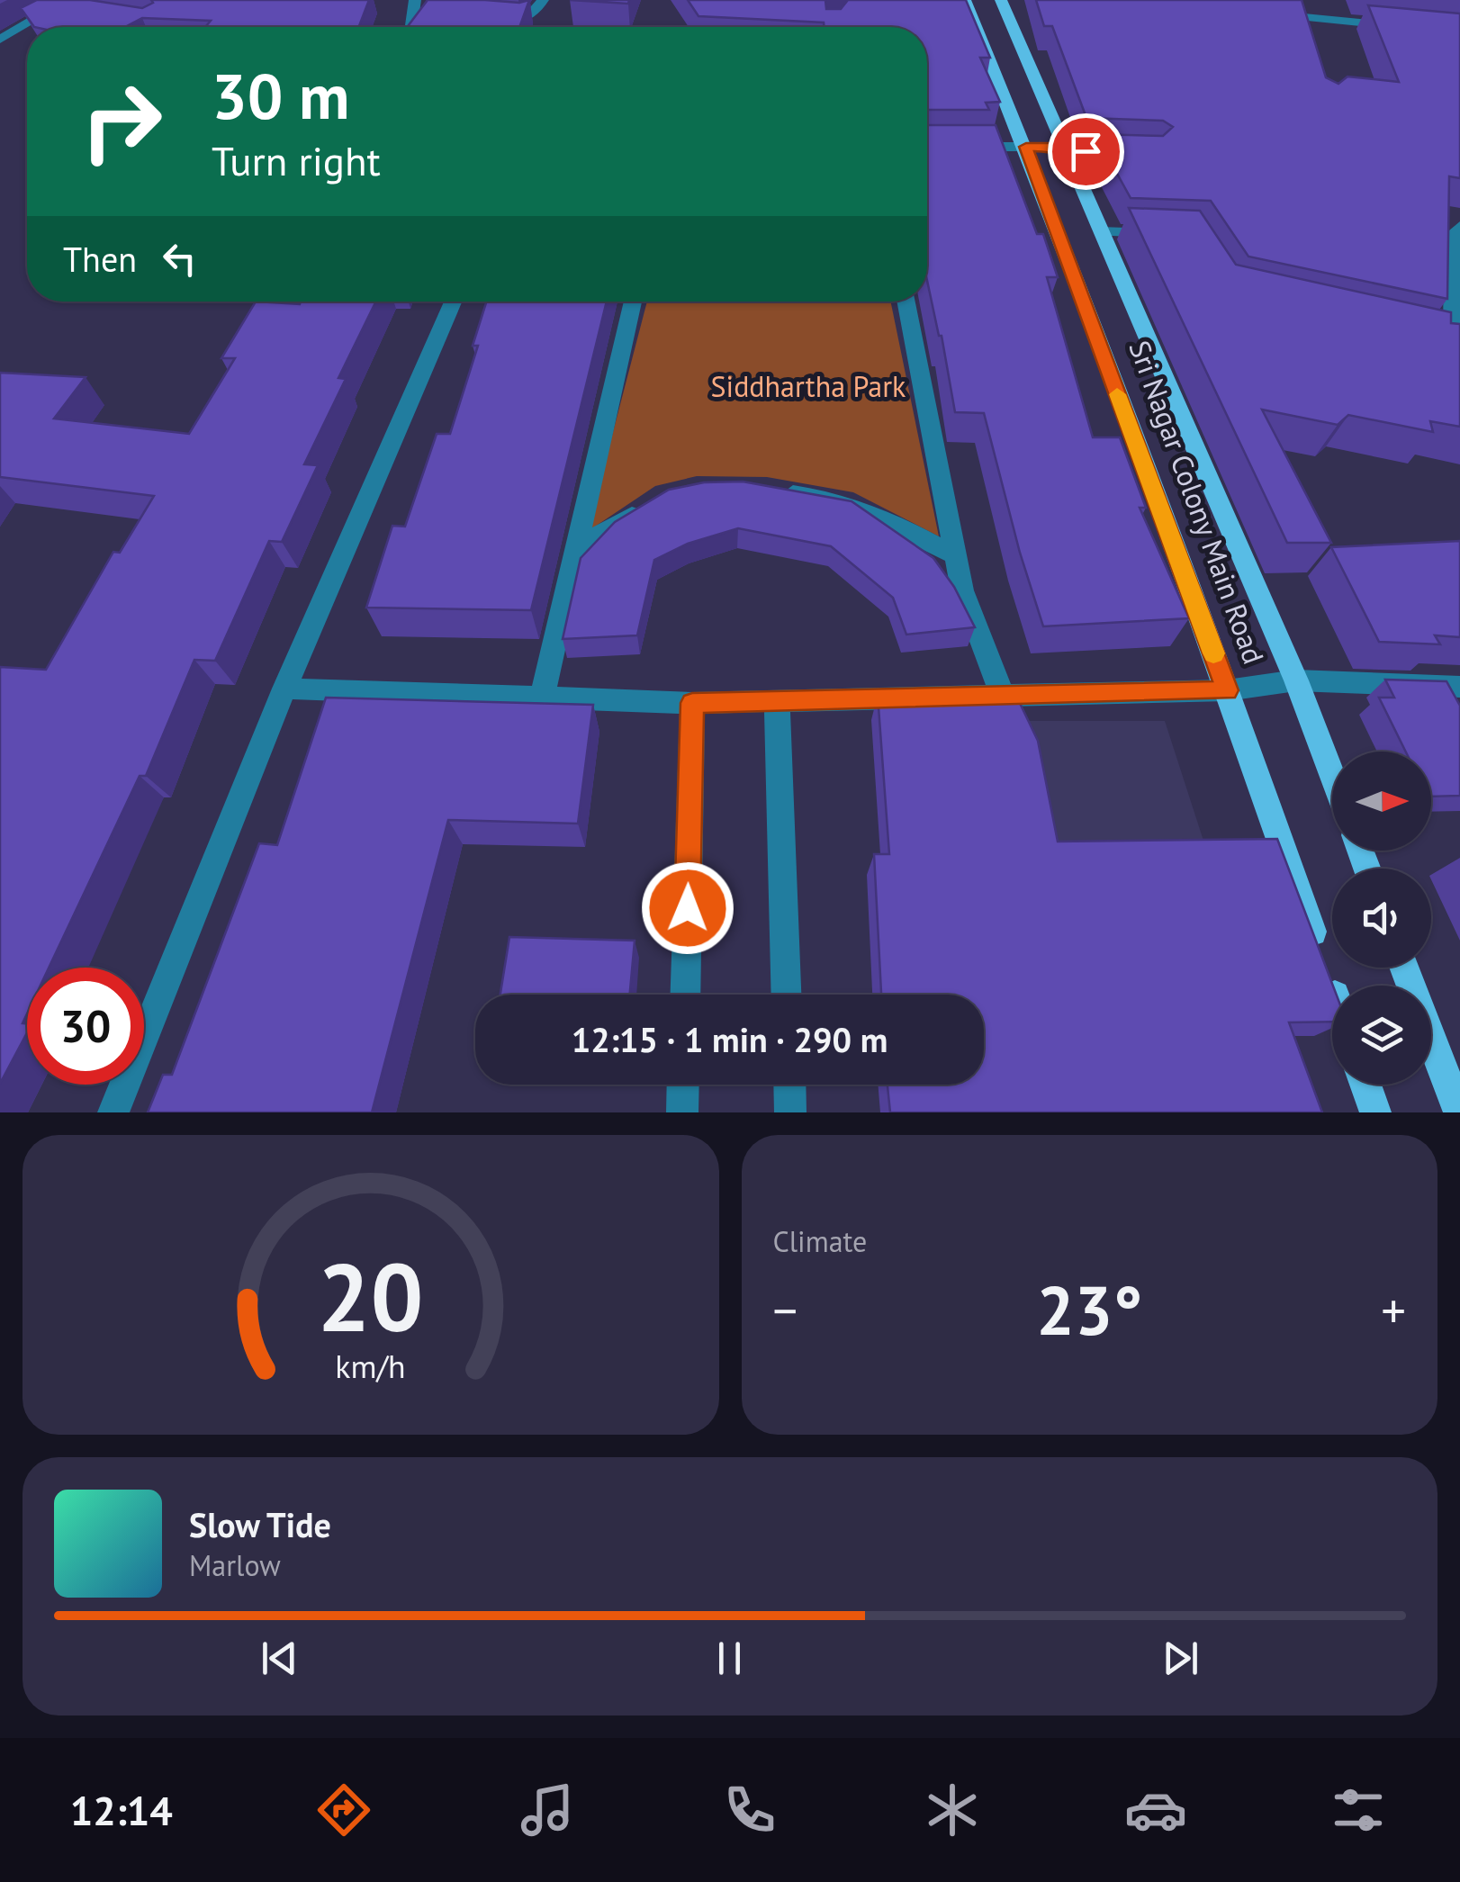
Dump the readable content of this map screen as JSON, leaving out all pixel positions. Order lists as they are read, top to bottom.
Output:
{
  "streets": {
    "main road": ["Sri Nagar Colony Main Road"]
  },
  "parks": ["Siddhartha Park"],
  "north": "right",
  "page": {
    "turn": ["30 m", "Turn right"],
    "then": "Then",
    "limit": "30",
    "trip": "12:15 · 1 min · 290 m",
    "tile": "Climate",
    "heat": ["−", "23°", "+"],
    "song": ["Slow Tide", "Marlow"],
    "tabs": "12:14",
    "gauge": ["20", "km/h"]
  }
}
